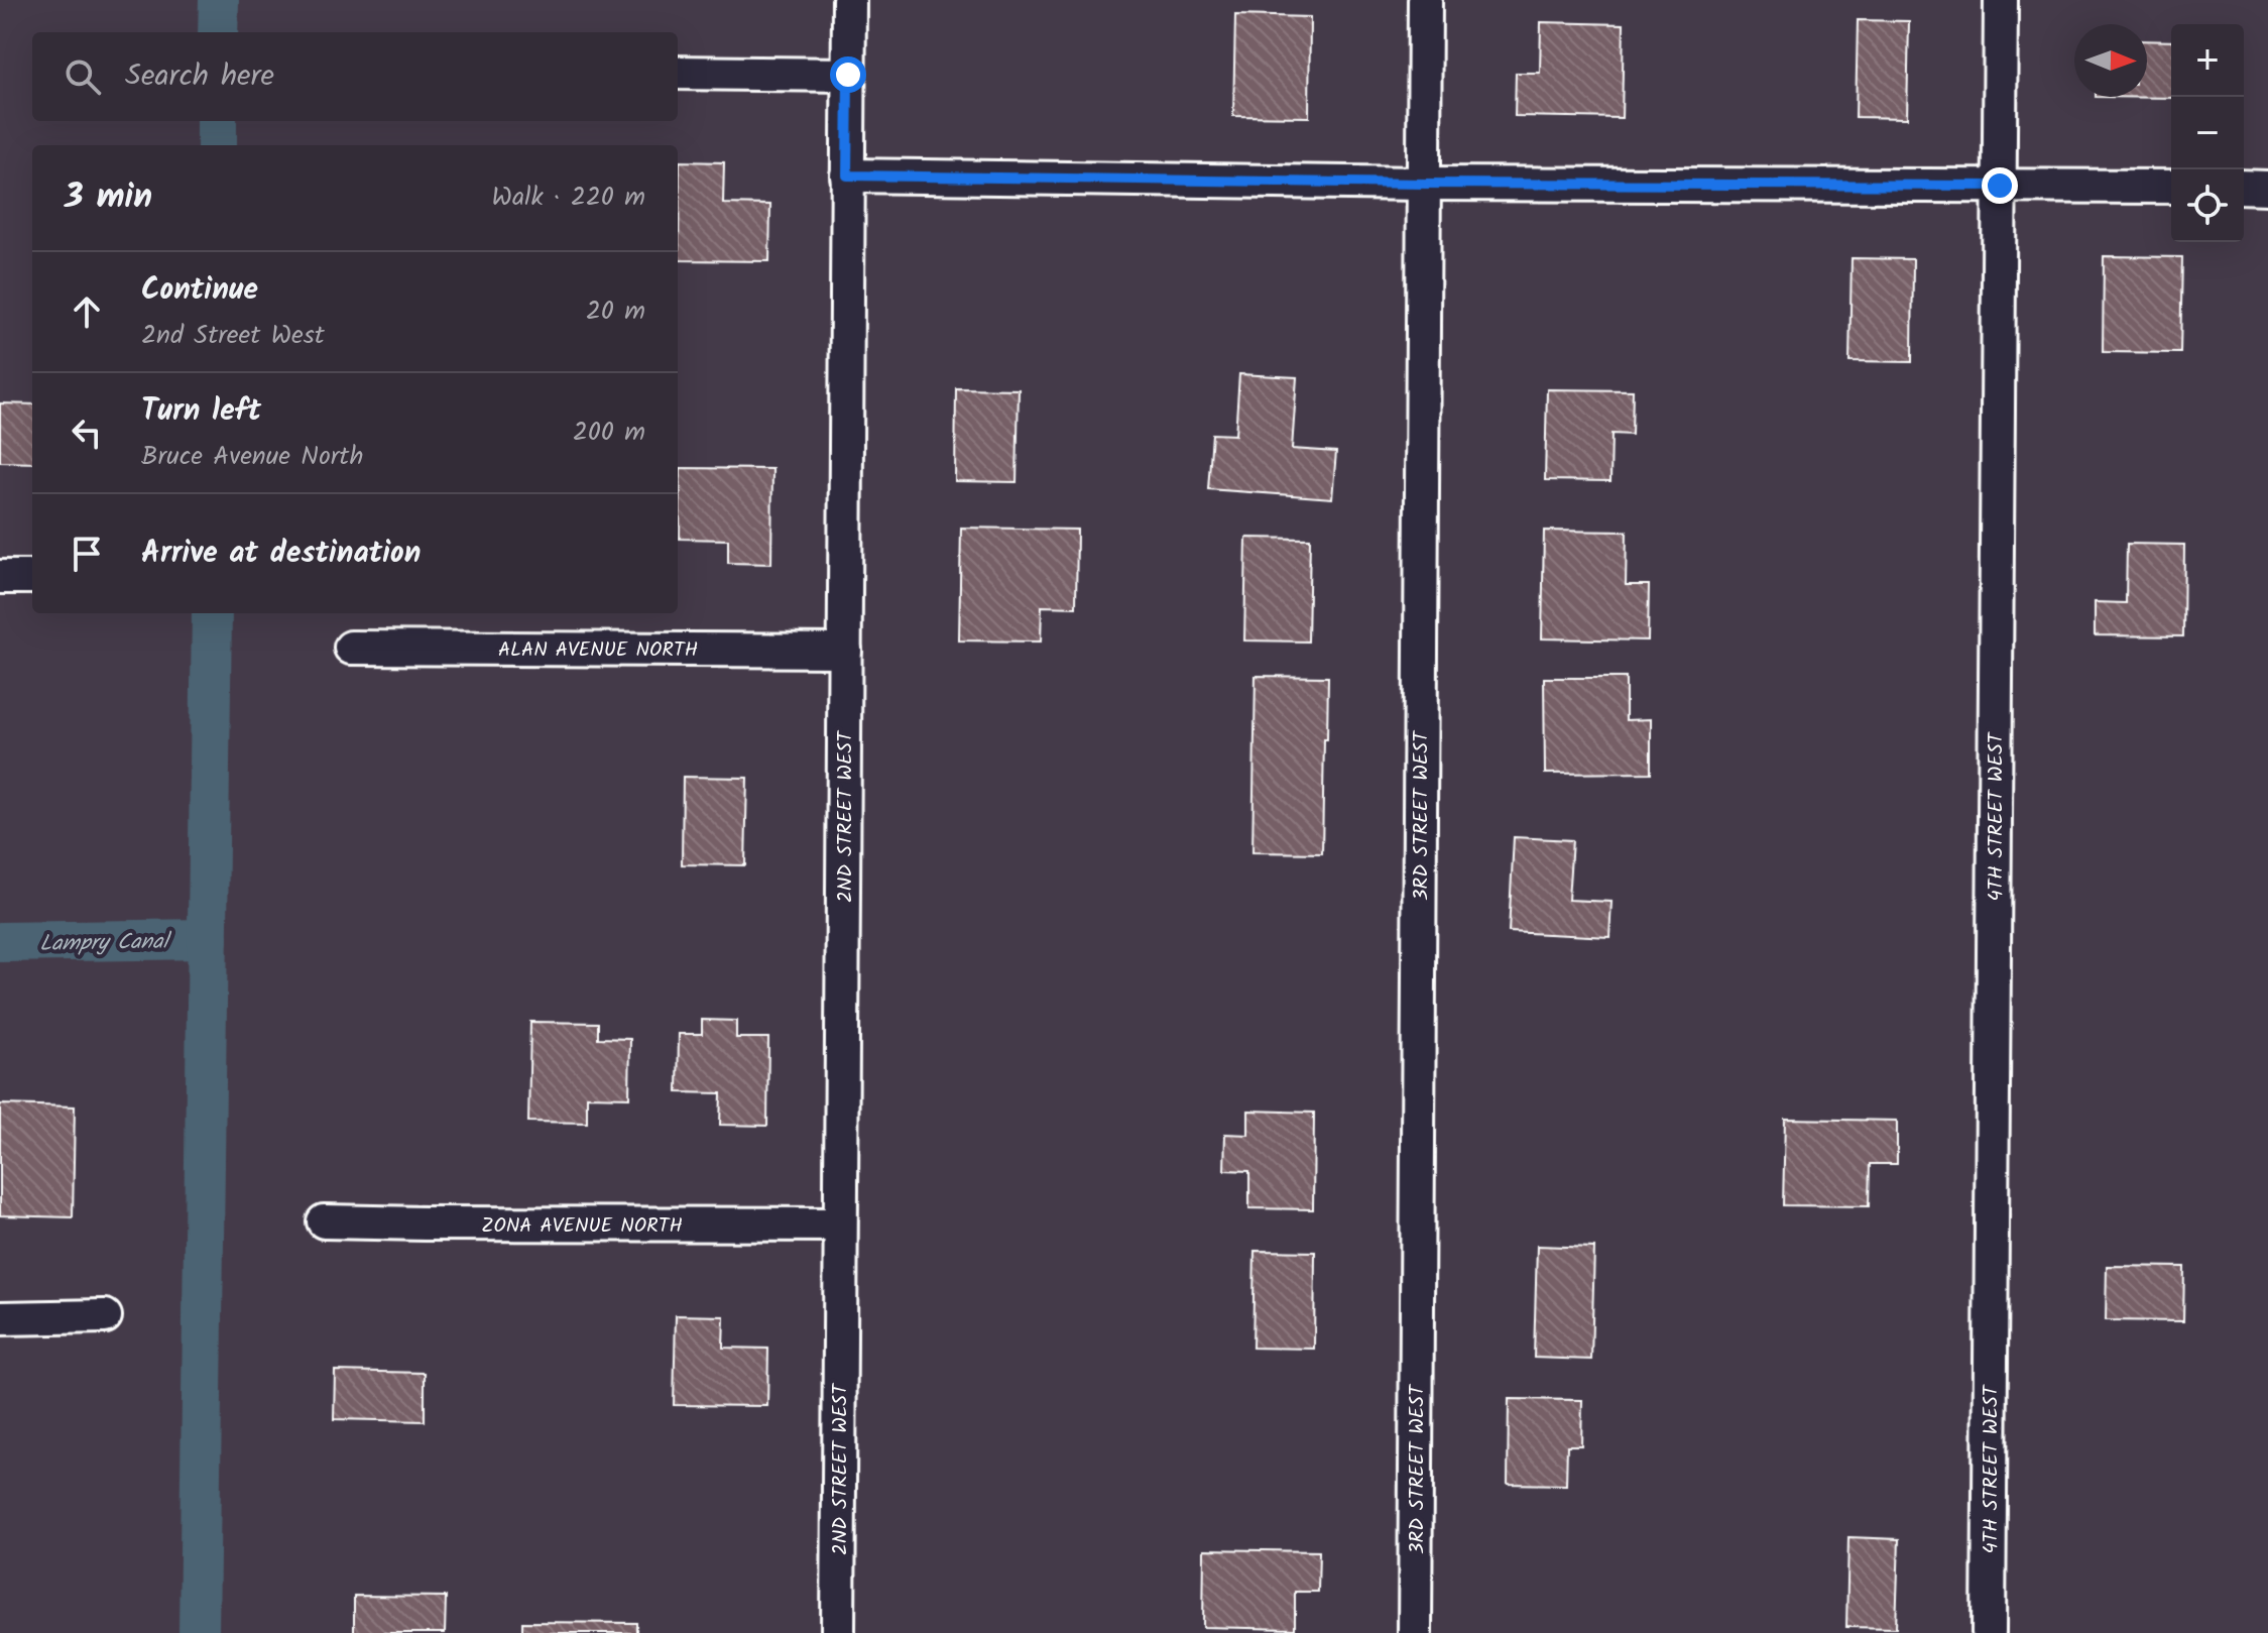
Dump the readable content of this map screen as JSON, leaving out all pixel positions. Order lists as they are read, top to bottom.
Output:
{
  "streets": {
    "street": [
      "ALAN AVENUE NORTH",
      "3RD STREET WEST",
      "2ND STREET WEST",
      "4TH STREET WEST",
      "ZONA AVENUE NORTH"
    ]
  },
  "crossings": [
    ["ALAN AVENUE NORTH", "2ND STREET WEST"],
    ["2ND STREET WEST", "ZONA AVENUE NORTH"]
  ],
  "water": ["Lampry Canal"],
  "north": "right",
  "page": {
    "map_buttons": ["+", "−"],
    "search": "Search here",
    "heading": ["3 min", "Walk · 220 m"],
    "list": [
      ["Continue", "2nd Street West", "20 m"],
      ["Turn left", "Bruce Avenue North", "200 m"],
      "Arrive at destination"
    ]
  }
}
